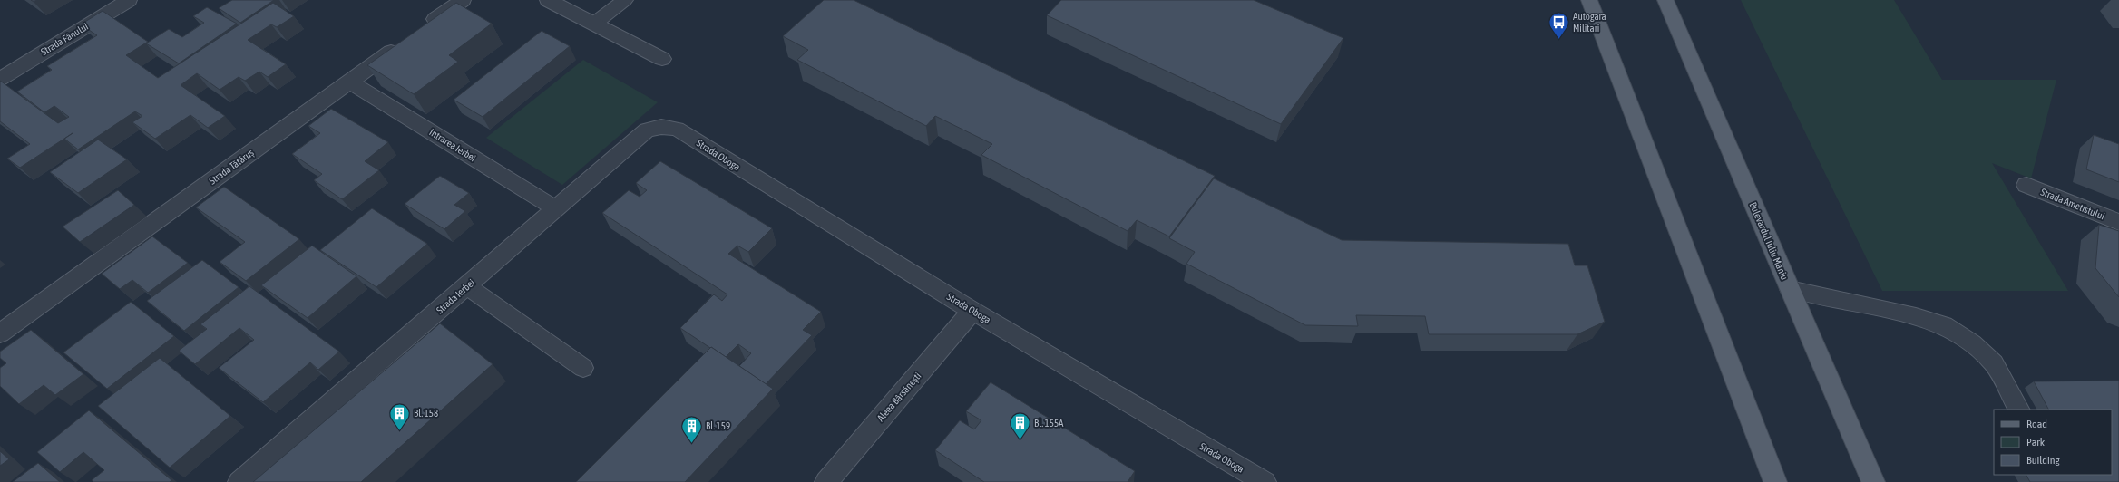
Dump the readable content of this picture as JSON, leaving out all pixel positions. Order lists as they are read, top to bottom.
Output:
{
  "streets": {
    "main road": ["Bulevardul Iuliu Maniu"],
    "street": [
      "Strada Fânului",
      "Intrarea Ierbei",
      "Strada Oboga",
      "Strada Tătăruș",
      "Strada Ametistului",
      "Strada Ierbei",
      "Aleea Bârsănești"
    ]
  },
  "crossings": [
    ["Intrarea Ierbei", "Strada Tătăruș"],
    ["Intrarea Ierbei", "Strada Ierbei"],
    ["Strada Oboga", "Strada Ierbei"],
    ["Strada Oboga", "Aleea Bârsănești"]
  ],
  "places": {
    "bus stop": ["Autogara Militari"],
    "building": ["Bl. 158", "Bl. 155A", "Bl. 159"]
  },
  "legend": ["Road", "Park", "Building"]
}
